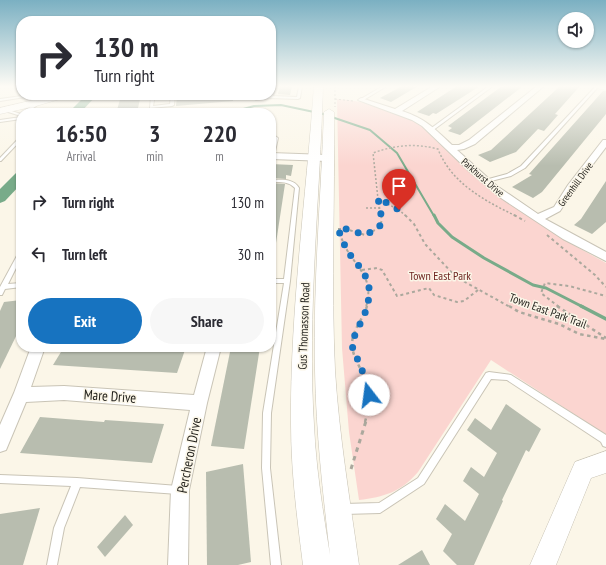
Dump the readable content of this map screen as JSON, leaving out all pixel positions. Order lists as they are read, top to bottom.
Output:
{
  "streets": {
    "main road": ["Gus Thomasson Road"],
    "street": [
      "Parkhurst Drive",
      "Greenhill Drive",
      "Mare Drive",
      "Percheron Drive"
    ],
    "path": ["Town East Park Trail"]
  },
  "crossings": [
    ["Parkhurst Drive", "Greenhill Drive"],
    ["Mare Drive", "Percheron Drive"]
  ],
  "parks": ["Town East Park"],
  "page": {
    "turn": ["130 m", "Turn right"],
    "eta": [
      "16:50",
      "Arrival",
      "3",
      "min",
      "220",
      "m"
    ],
    "list": [
      {
        "name": "Turn right",
        "value": "130 m"
      },
      {
        "name": "Turn left",
        "value": "30 m"
      }
    ],
    "buttons": ["Exit", "Share"]
  }
}
